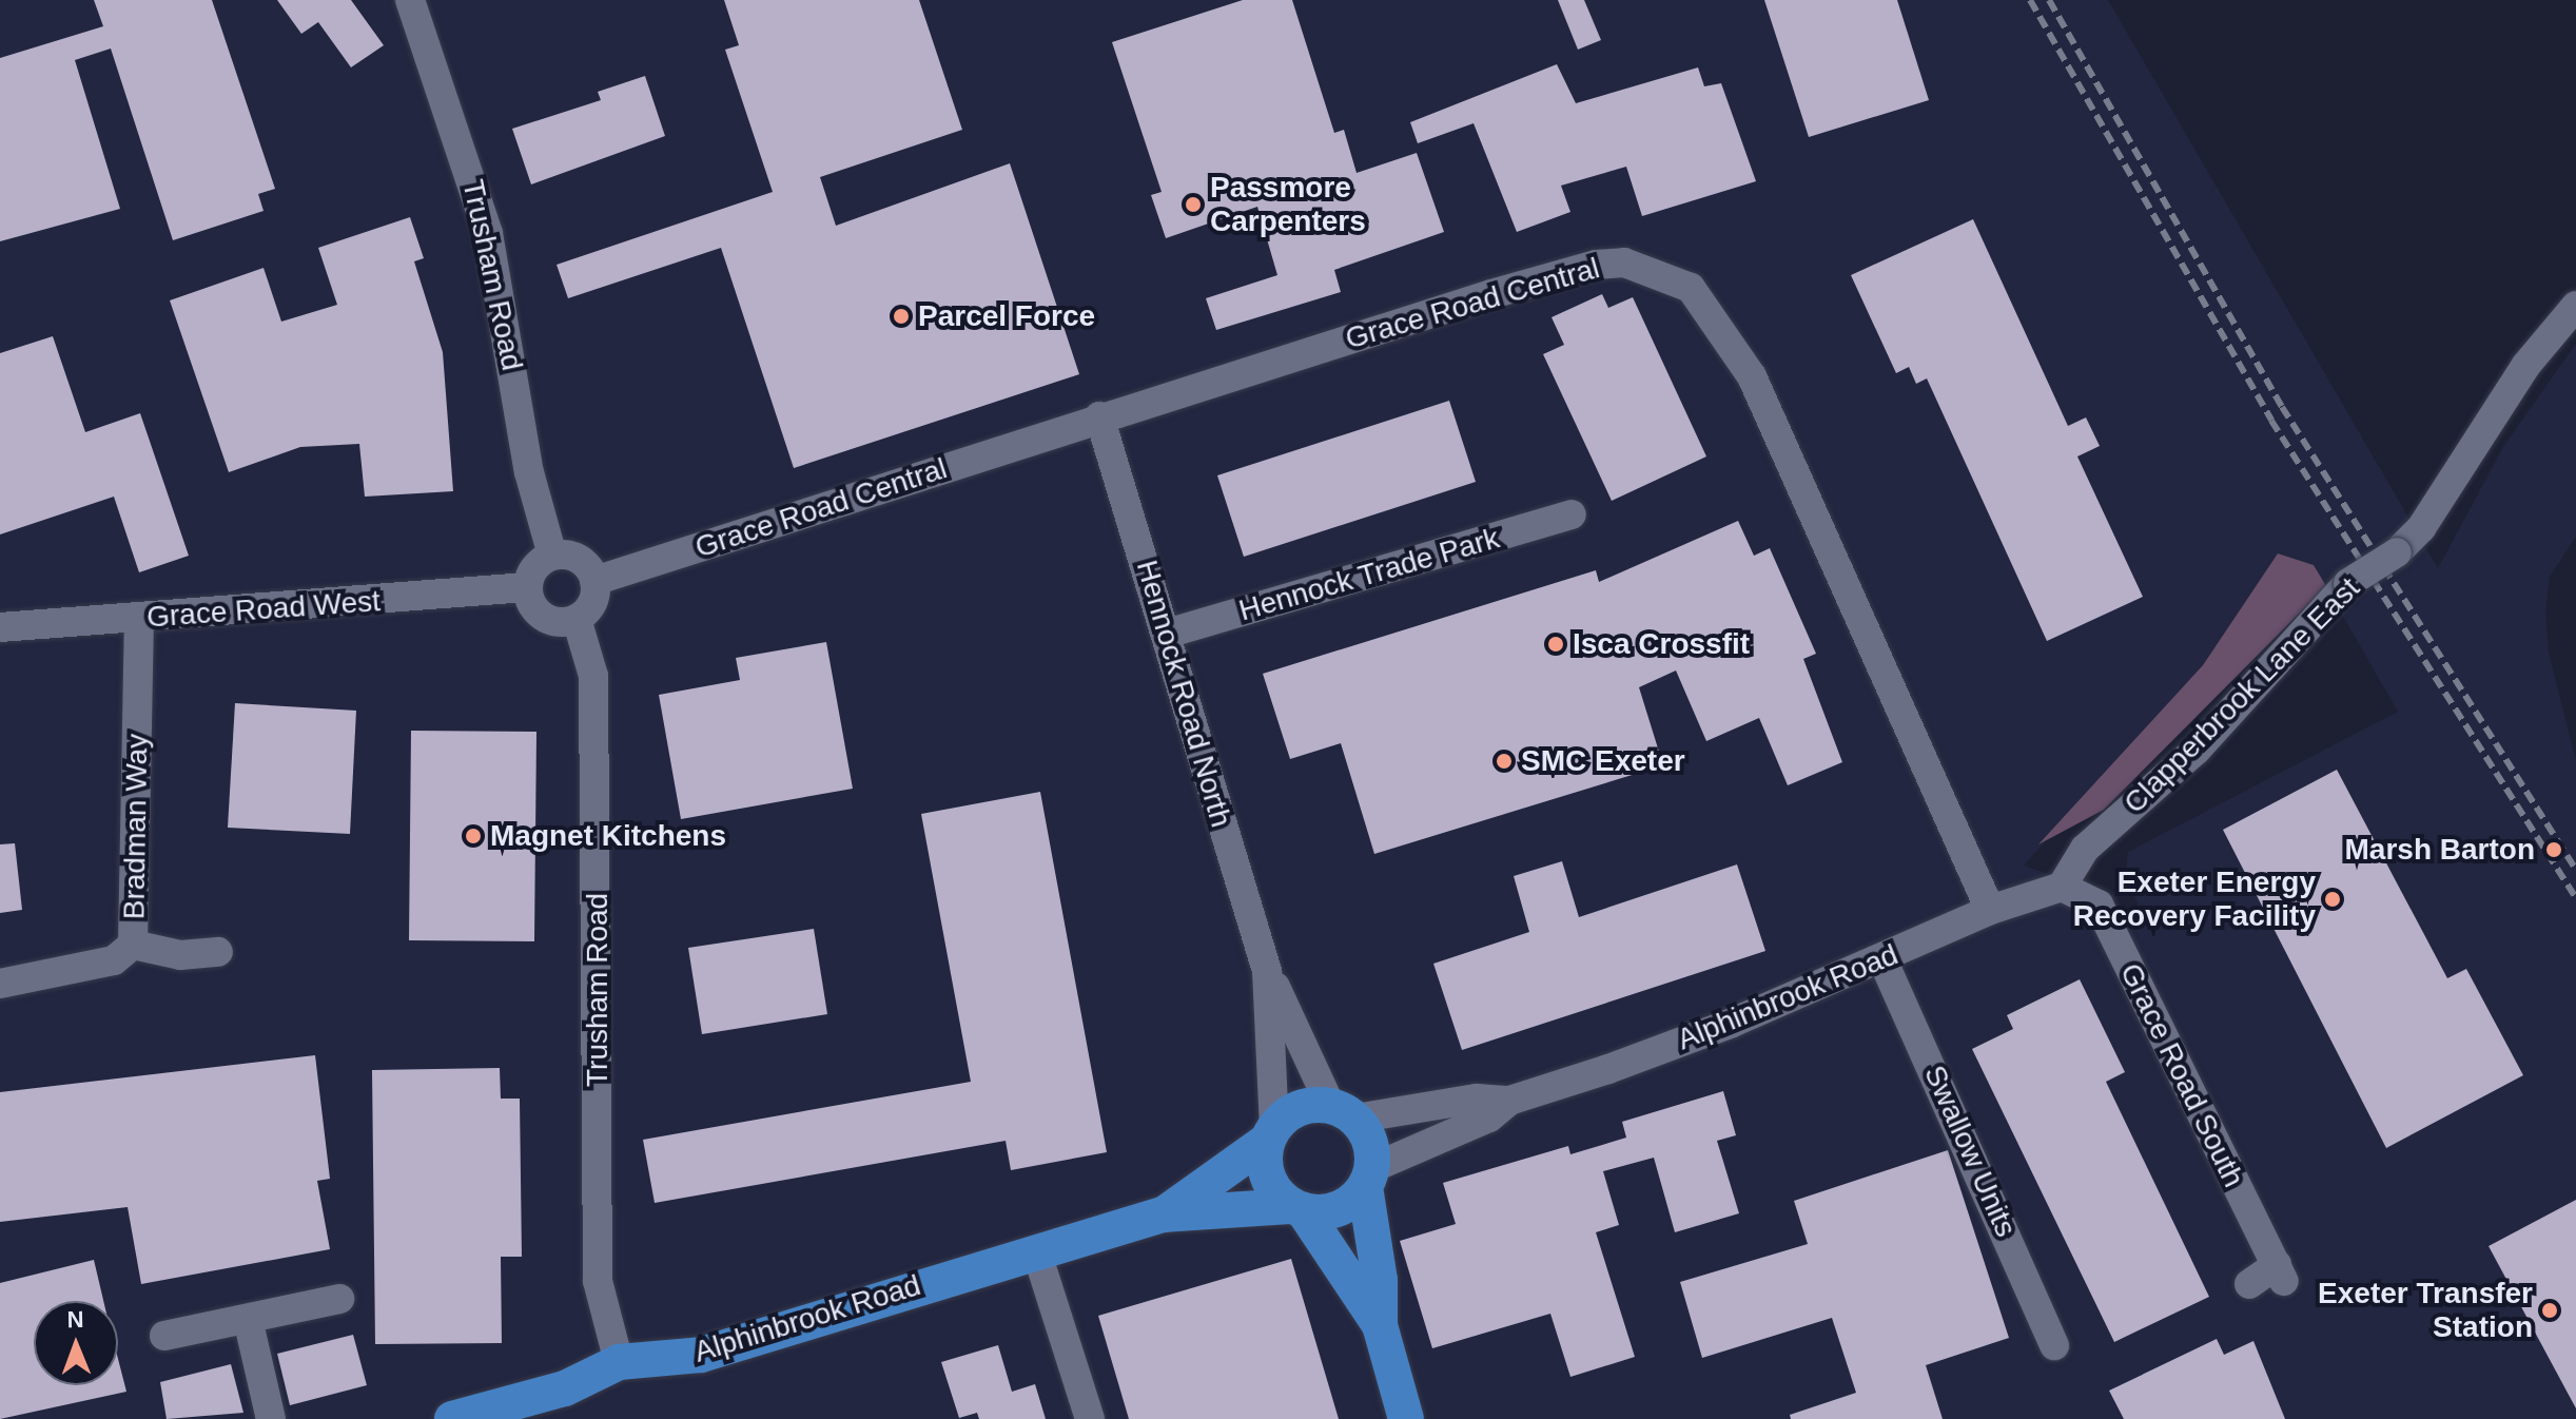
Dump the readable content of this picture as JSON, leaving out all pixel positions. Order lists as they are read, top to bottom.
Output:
{
  "streets": {
    "main road": ["Alphinbrook Road"],
    "street": [
      "Trusham Road",
      "Grace Road Central",
      "Hennock Trade Park",
      "Grace Road West",
      "Hennock Road North",
      "Clapperbrook Lane East",
      "Bradman Way",
      "Grace Road South",
      "Swallow Units"
    ]
  },
  "crossings": [
    ["Trusham Road", "Grace Road Central"],
    ["Trusham Road", "Grace Road West"],
    ["Trusham Road", "Alphinbrook Road"],
    ["Grace Road Central", "Grace Road West"],
    ["Grace Road Central", "Hennock Road North"],
    ["Grace Road Central", "Alphinbrook Road"],
    ["Hennock Trade Park", "Hennock Road North"],
    ["Grace Road West", "Bradman Way"],
    ["Hennock Road North", "Alphinbrook Road"],
    ["Clapperbrook Lane East", "Alphinbrook Road"],
    ["Clapperbrook Lane East", "Grace Road South"],
    ["Alphinbrook Road", "Grace Road South"],
    ["Alphinbrook Road", "Swallow Units"]
  ],
  "places": [
    "Passmore Carpenters",
    "Parcel Force",
    "Isca Crossfit",
    "SMC Exeter",
    "Magnet Kitchens",
    "Marsh Barton",
    "Exeter Energy Recovery Facility",
    "Exeter Transfer Station"
  ],
  "north": "top"
}
